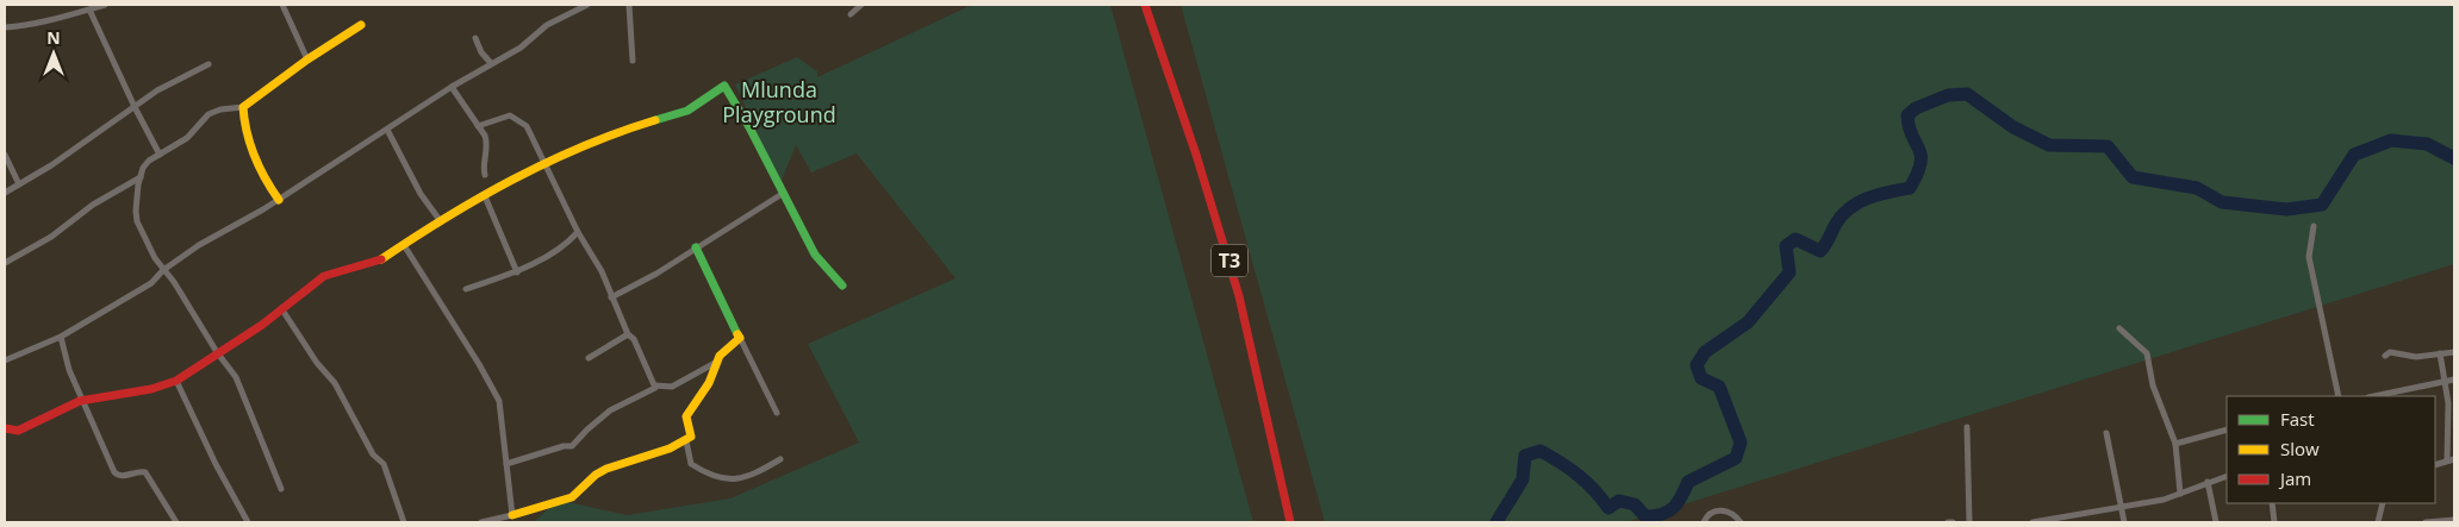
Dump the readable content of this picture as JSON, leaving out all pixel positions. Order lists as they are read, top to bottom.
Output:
{
  "streets": {
    "main road": ["T3"]
  },
  "parks": ["Mlunda Playground"],
  "legend": ["Fast", "Slow", "Jam"],
  "north": "top"
}
